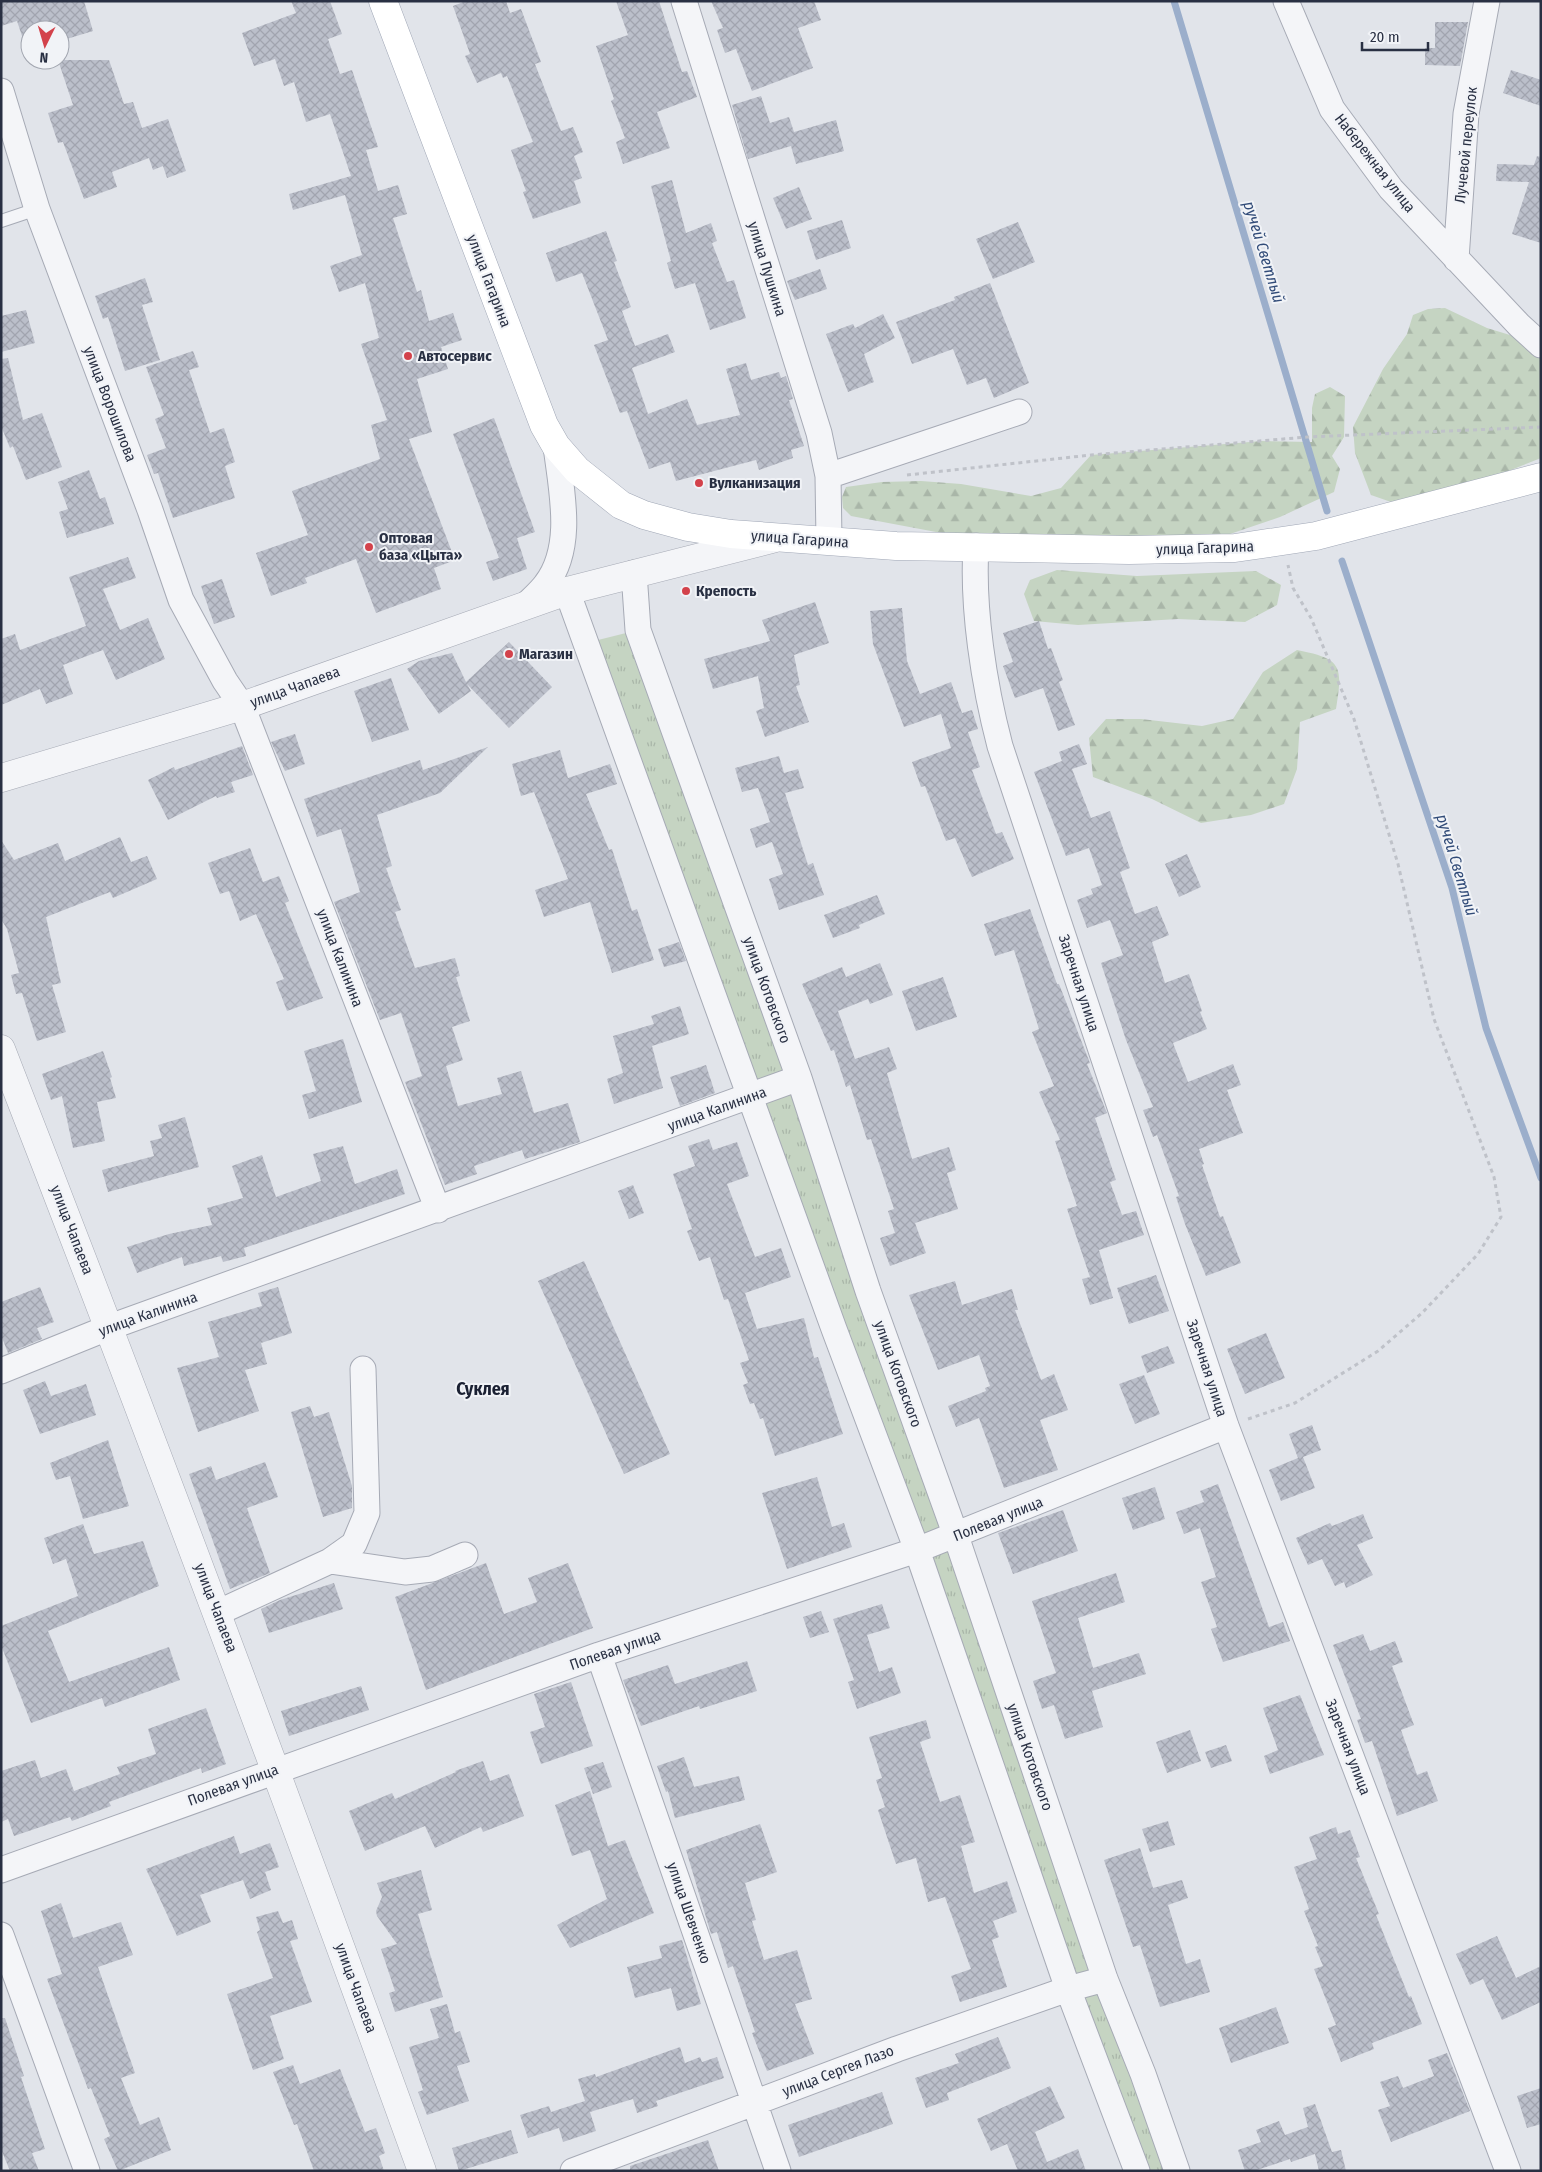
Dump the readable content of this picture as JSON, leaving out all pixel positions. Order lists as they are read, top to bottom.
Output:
{
  "streets": {
    "main road": ["улица Гагарина"],
    "street": [
      "Лучевой переулок",
      "Набережная улица",
      "улица Пушкина",
      "улица Ворошилова",
      "улица Чапаева",
      "улица Калинина",
      "Заречная улица",
      "улица Котовского",
      "Полевая улица",
      "улица Шевченко",
      "улица Сергея Лазо"
    ]
  },
  "crossings": [
    ["Лучевой переулок", "Набережная улица"],
    ["улица Пушкина", "улица Гагарина"],
    ["улица Гагарина", "улица Чапаева"],
    ["улица Гагарина", "Заречная улица"],
    ["улица Ворошилова", "улица Чапаева"],
    ["улица Ворошилова", "улица Калинина"],
    ["улица Чапаева", "улица Калинина"],
    ["улица Чапаева", "улица Котовского"],
    ["улица Чапаева", "Полевая улица"],
    ["улица Калинина", "улица Котовского"],
    ["Заречная улица", "Полевая улица"],
    ["улица Котовского", "Полевая улица"],
    ["улица Котовского", "улица Сергея Лазо"],
    ["Полевая улица", "улица Шевченко"],
    ["улица Шевченко", "улица Сергея Лазо"]
  ],
  "districts": ["Суклея"],
  "water": ["ручей Светлый"],
  "places": [
    "Автосервис",
    "Вулканизация",
    "Оптовая база «Цыта»",
    "Крепость",
    "Магазин"
  ],
  "scale_bar": "20 m",
  "north": "bottom"
}
